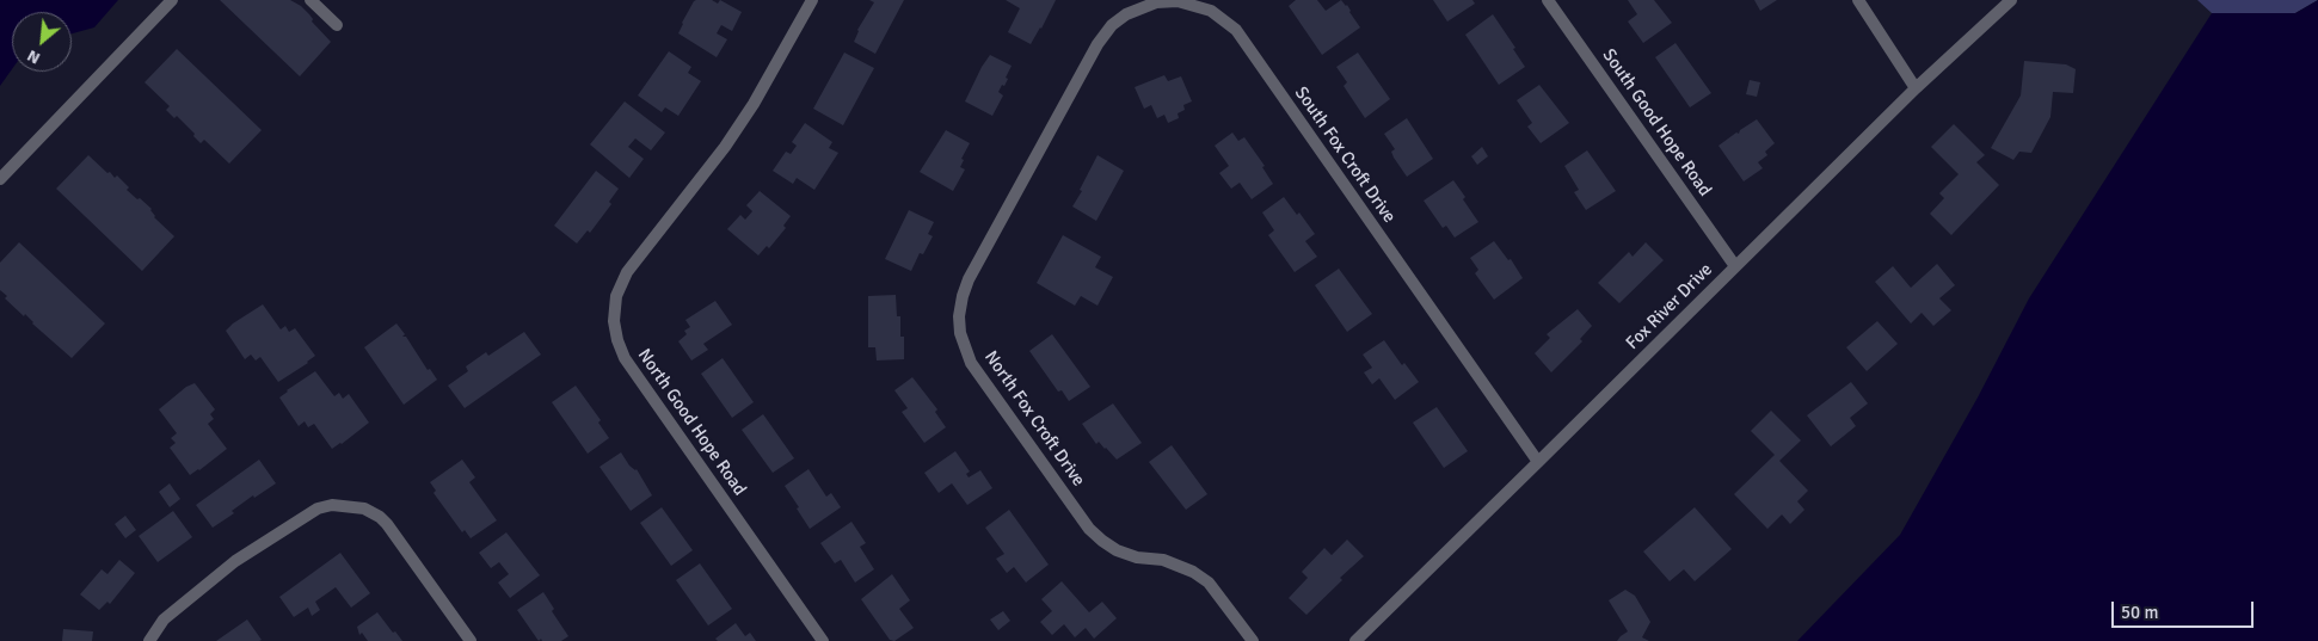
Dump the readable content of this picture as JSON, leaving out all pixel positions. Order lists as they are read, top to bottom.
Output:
{
  "streets": {
    "street": [
      "South Good Hope Road",
      "South Fox Croft Drive",
      "Fox River Drive",
      "North Fox Croft Drive",
      "North Good Hope Road"
    ]
  },
  "crossings": [
    ["South Good Hope Road", "Fox River Drive"],
    ["South Fox Croft Drive", "Fox River Drive"],
    ["South Fox Croft Drive", "North Fox Croft Drive"]
  ],
  "scale_bar": "50 m",
  "north": "bottom left"
}
